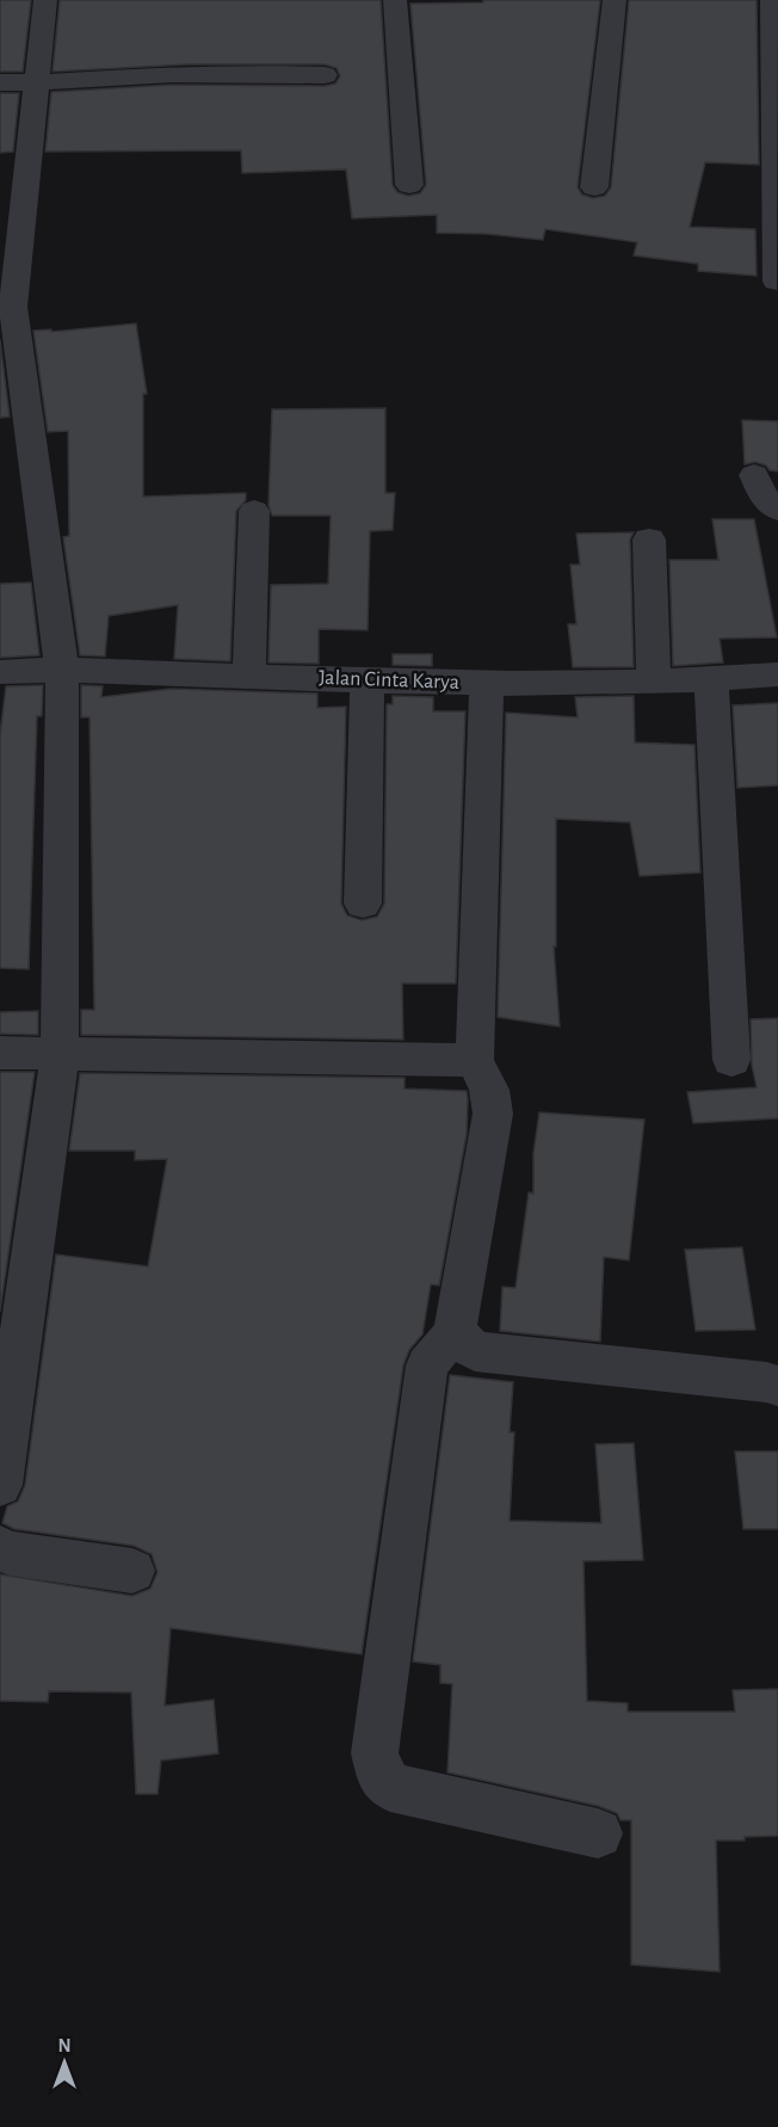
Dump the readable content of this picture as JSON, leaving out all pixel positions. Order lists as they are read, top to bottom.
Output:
{
  "streets": {
    "street": ["Jalan Cinta Karya"]
  },
  "north": "top"
}
